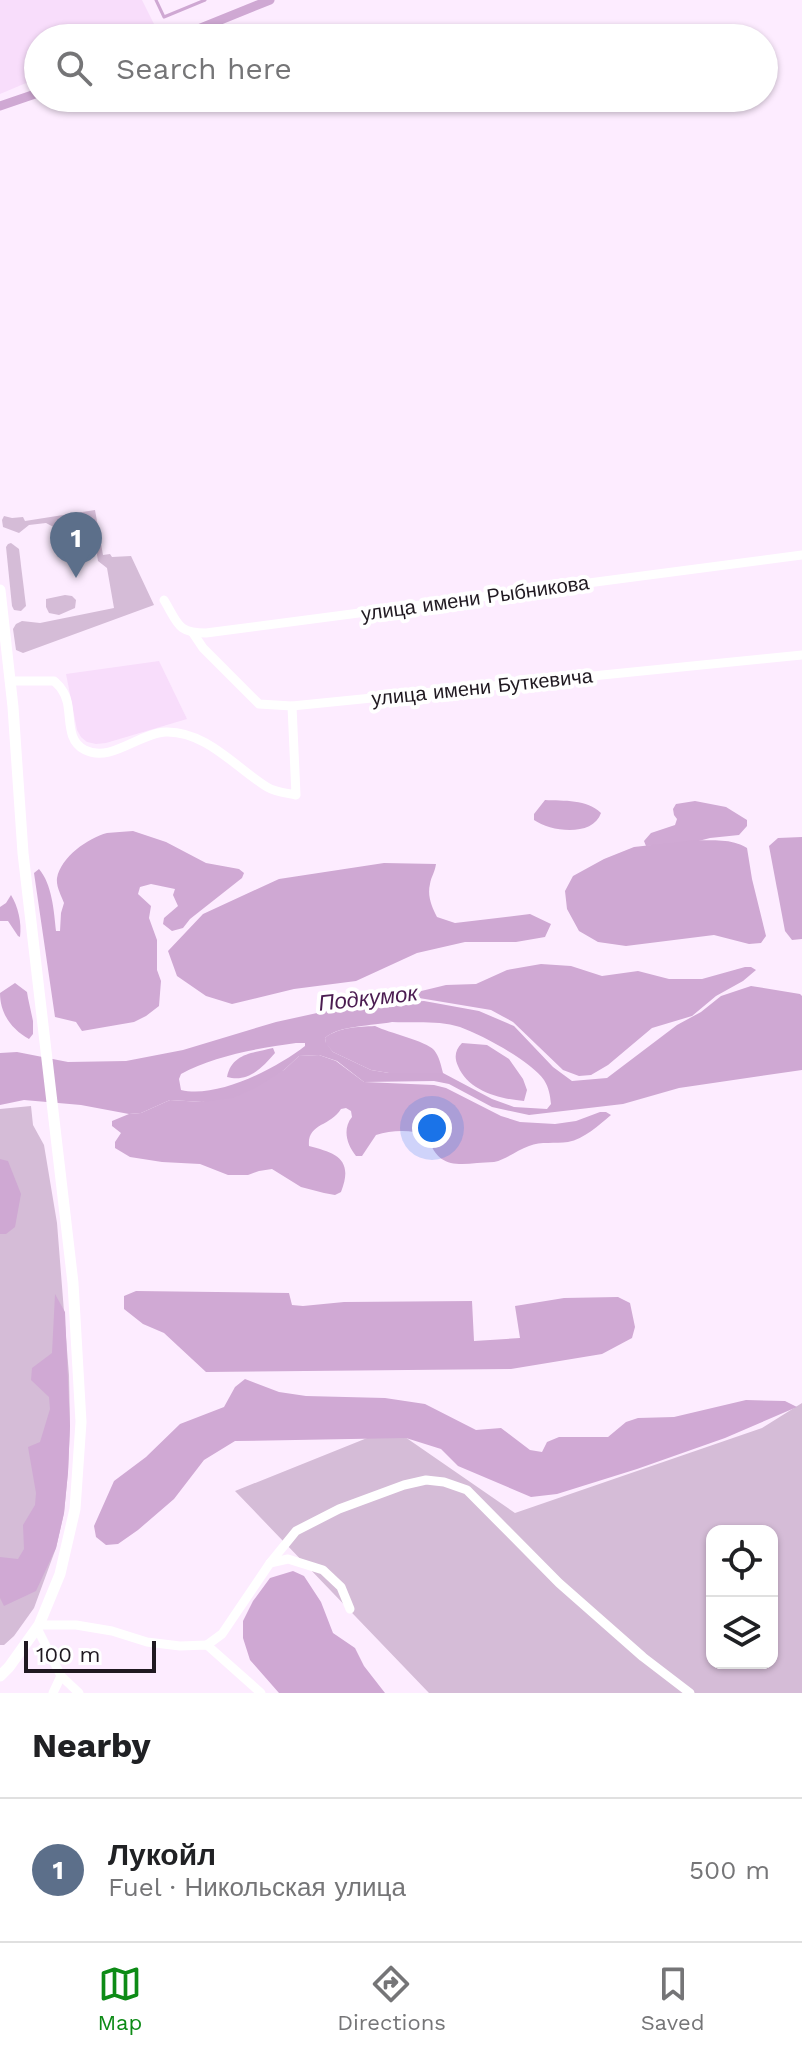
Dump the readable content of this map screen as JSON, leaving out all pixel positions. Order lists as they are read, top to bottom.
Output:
{
  "streets": {
    "street": ["улица имени Рыбникова", "улица имени Буткевича"]
  },
  "crossings": [
    ["улица имени Рыбникова", "улица имени Буткевича"]
  ],
  "water": ["Подкумок"],
  "scale_bar": "100 m",
  "page": {
    "search": "Search here",
    "pins": "1",
    "scale": "100 m",
    "heading": "Nearby",
    "list": [
      {
        "mark": "1",
        "name": "Лукойл",
        "note": "Fuel · Никольская улица",
        "value": "500 m"
      }
    ],
    "nav": ["Map", "Directions", "Saved"]
  }
}
